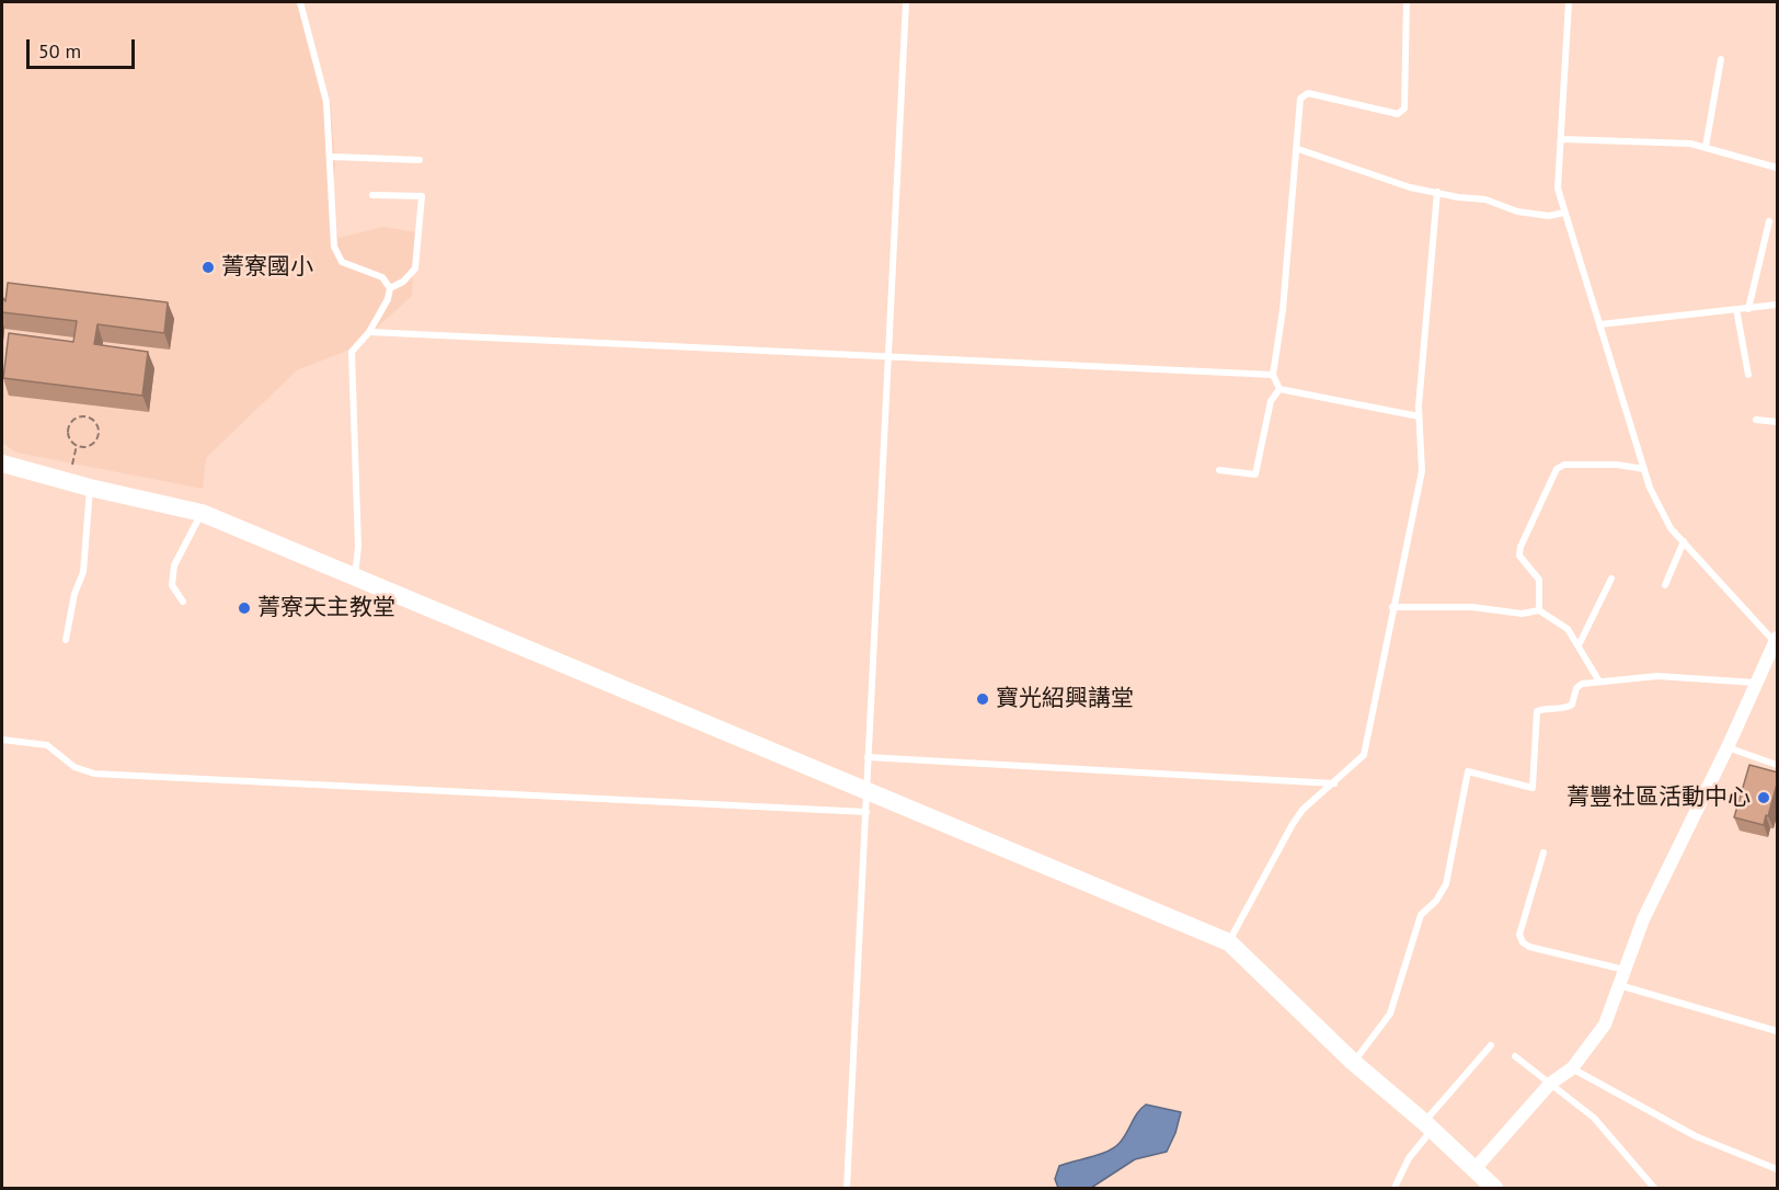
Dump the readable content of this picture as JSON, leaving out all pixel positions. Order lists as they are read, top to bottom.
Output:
{
  "places": [
    "菁寮國小",
    "菁寮天主教堂",
    "寶光紹興講堂",
    "菁豐社區活動中心"
  ],
  "scale_bar": "50 m"
}
